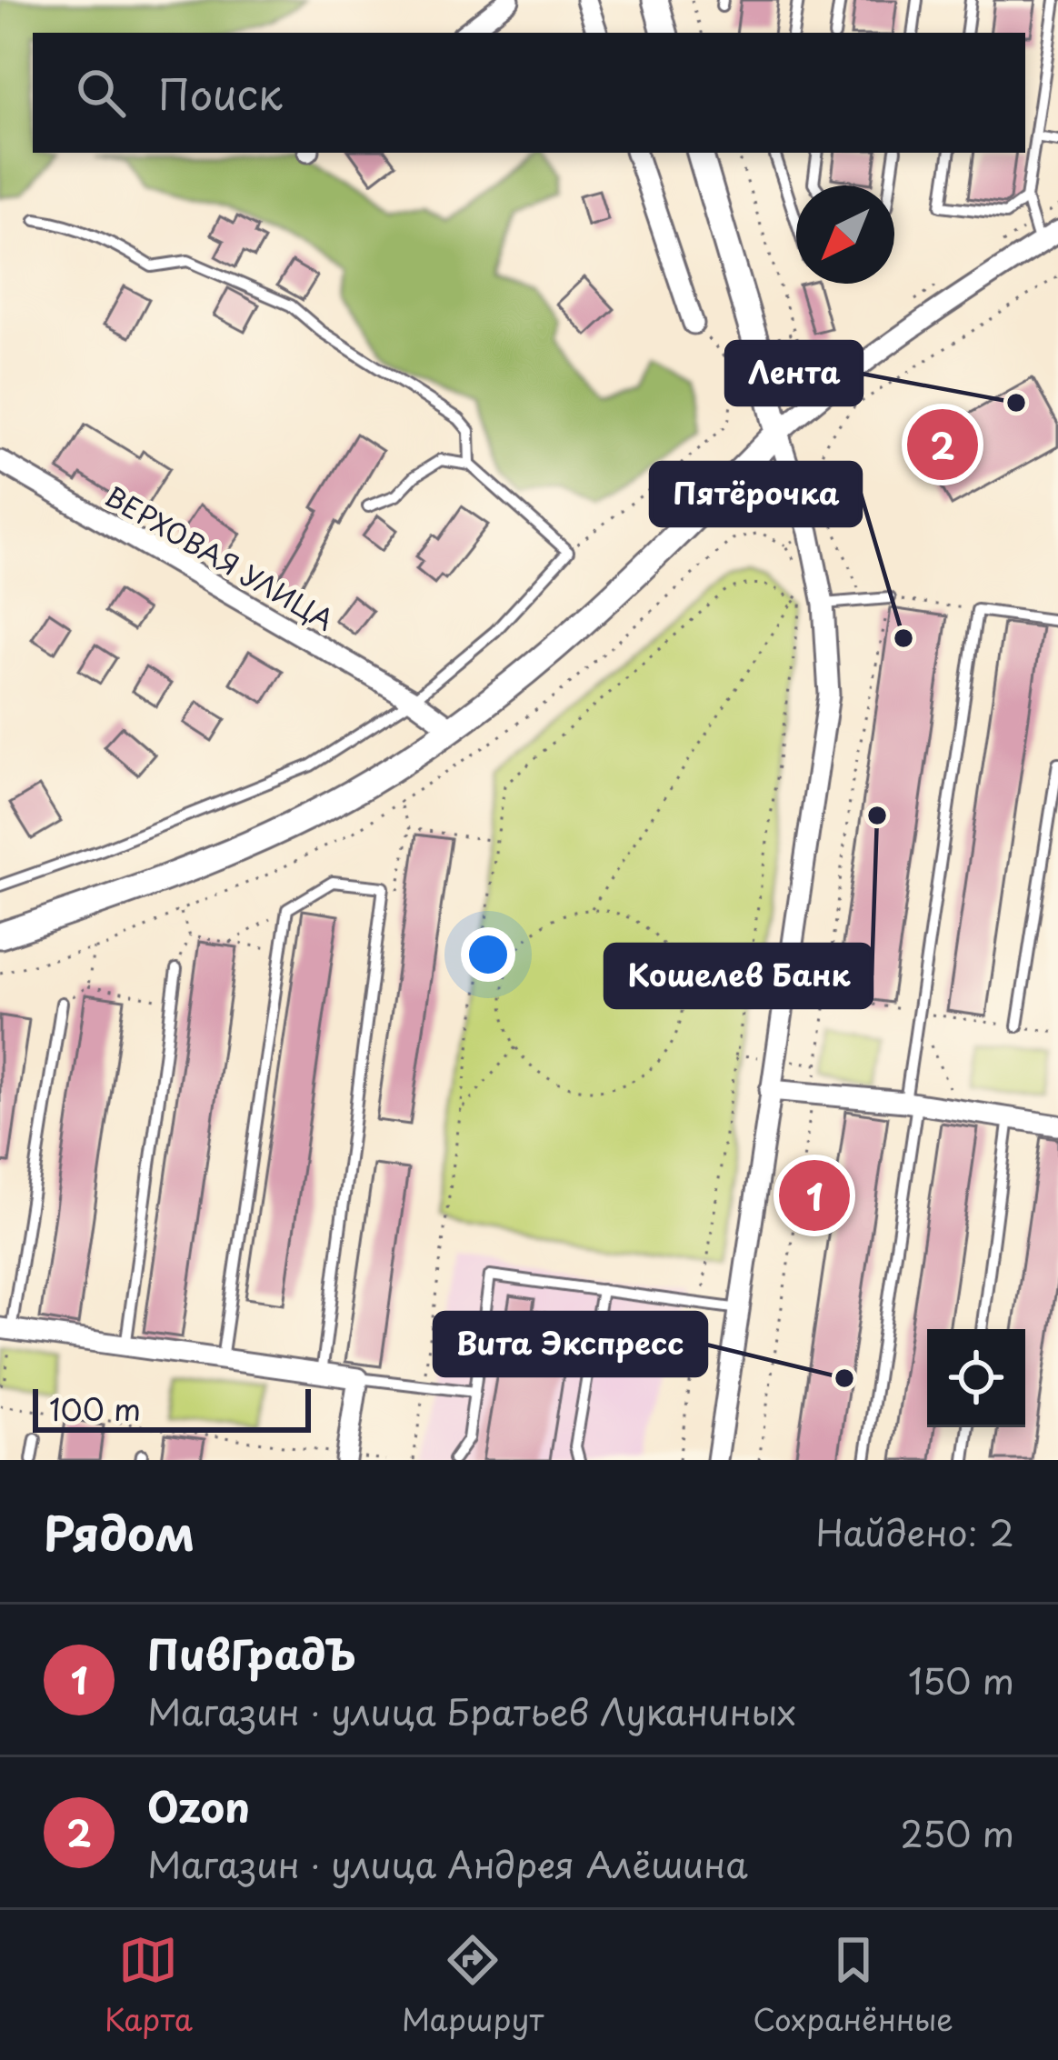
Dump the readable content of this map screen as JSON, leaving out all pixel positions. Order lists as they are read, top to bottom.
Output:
{
  "streets": {
    "street": ["ВЕРХОВАЯ УЛИЦА"]
  },
  "places": [
    "Лента",
    "Пятёрочка",
    "Кошелев Банк",
    "Вита Экспресс"
  ],
  "scale_bar": "100 m",
  "north": "bottom left",
  "page": {
    "search": "Поиск",
    "pins": ["2", "1"],
    "scale": "100 m",
    "heading": ["Рядом", "Найдено: 2"],
    "list": [
      {
        "mark": "1",
        "name": "ПивГрадЪ",
        "note": "Магазин · улица Братьев Луканиных",
        "value": "150 m"
      },
      {
        "mark": "2",
        "name": "Ozon",
        "note": "Магазин · улица Андрея Алёшина",
        "value": "250 m"
      }
    ],
    "nav": ["Карта", "Маршрут", "Сохранённые"]
  }
}
